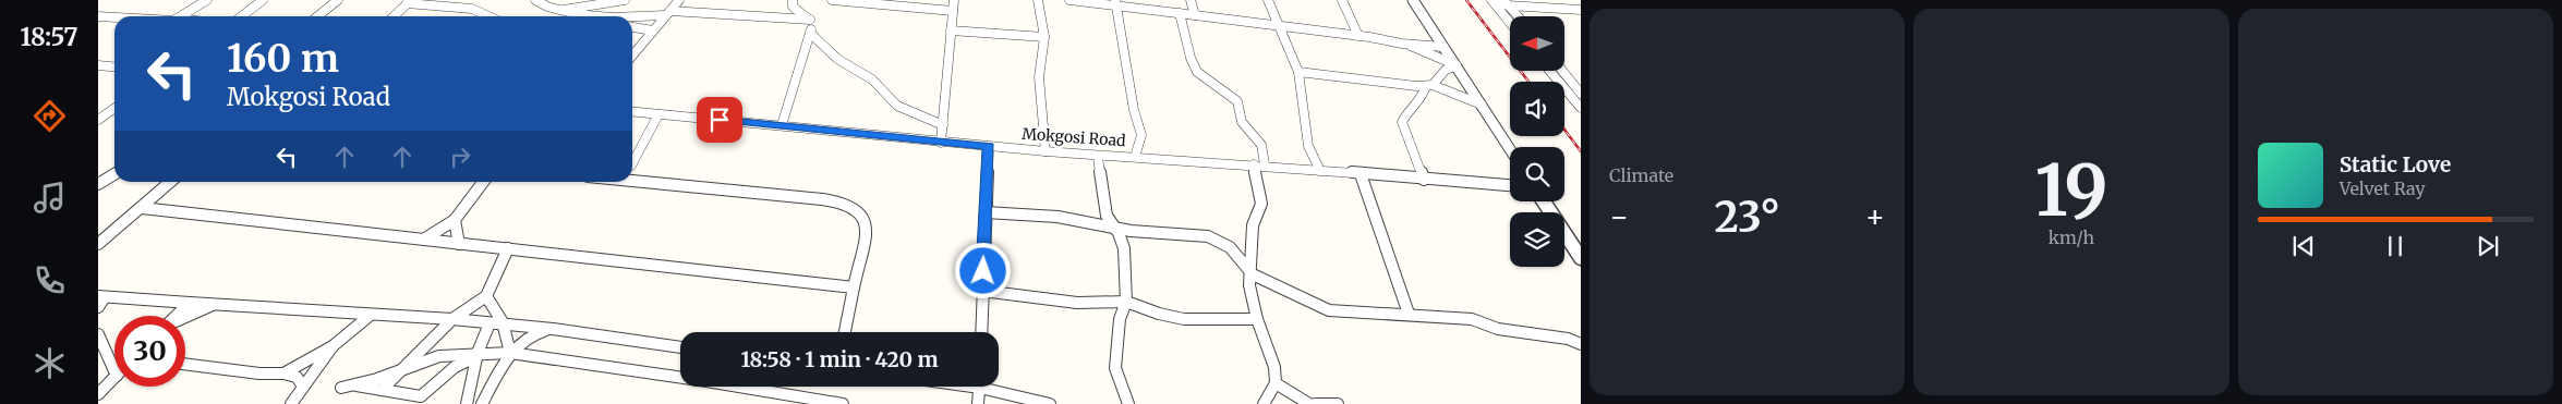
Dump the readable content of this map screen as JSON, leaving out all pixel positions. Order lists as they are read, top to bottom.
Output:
{
  "streets": {
    "street": ["Mokgosi Road"]
  },
  "north": "left",
  "page": {
    "tabs": "18:57",
    "tile": [
      "Climate",
      ["19", "km/h"]
    ],
    "turn": ["160 m", "Mokgosi Road"],
    "song": ["Static Love", "Velvet Ray"],
    "heat": ["−", "23°", "+"],
    "limit": "30",
    "trip": "18:58 · 1 min · 420 m"
  }
}
